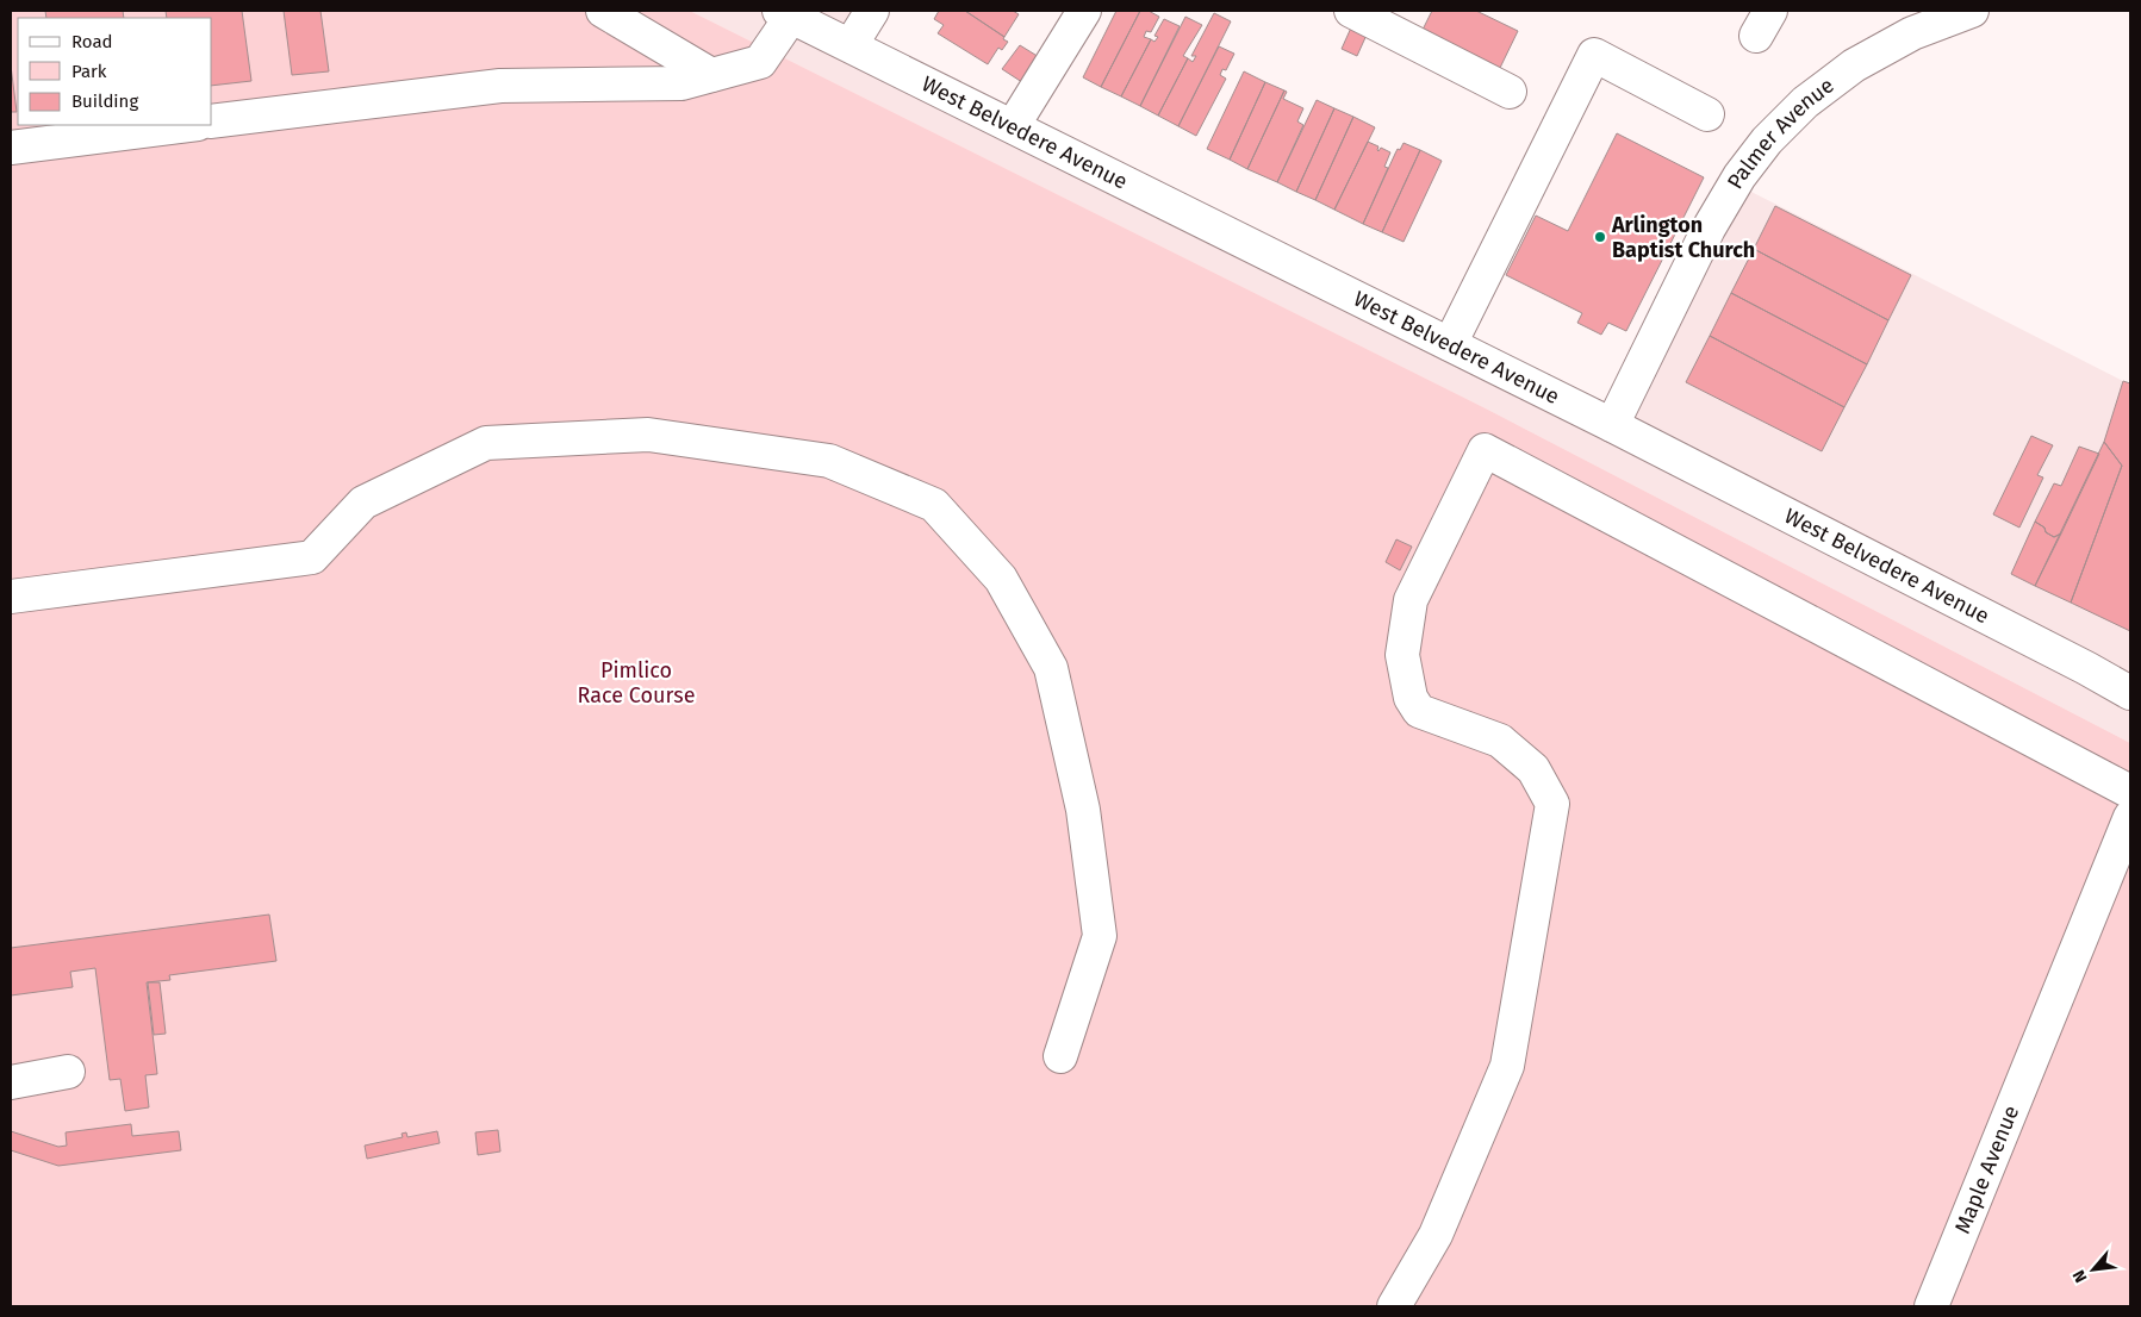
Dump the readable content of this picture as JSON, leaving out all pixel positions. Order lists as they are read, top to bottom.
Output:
{
  "streets": {
    "main road": ["West Belvedere Avenue", "Palmer Avenue", "Maple Avenue"]
  },
  "crossings": [
    ["West Belvedere Avenue", "Palmer Avenue"]
  ],
  "parks": ["Pimlico Race Course"],
  "places": ["Arlington Baptist Church"],
  "legend": ["Road", "Park", "Building"],
  "north": "bottom left"
}
